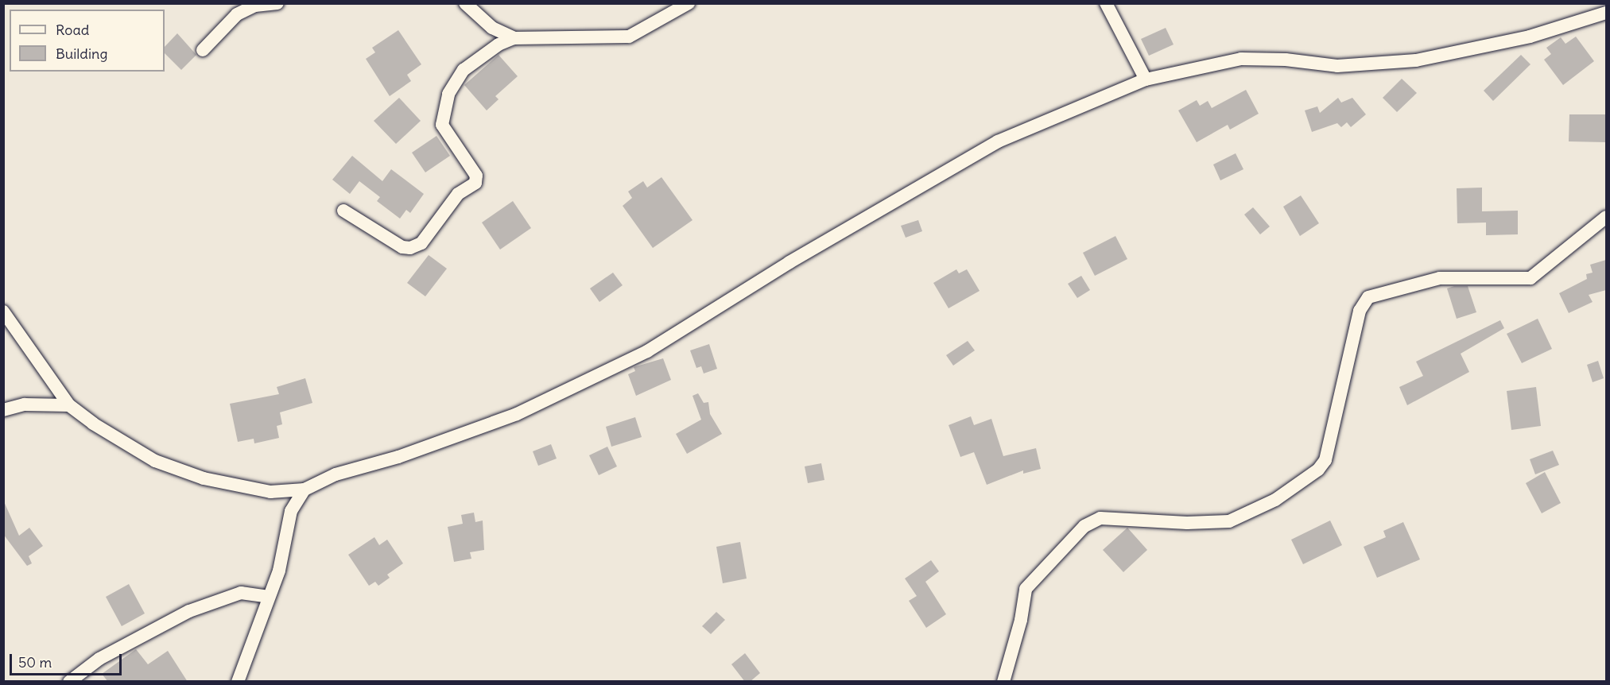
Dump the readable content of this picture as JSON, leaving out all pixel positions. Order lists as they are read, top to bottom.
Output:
{
  "legend": ["Road", "Building"],
  "scale_bar": "50 m"
}
